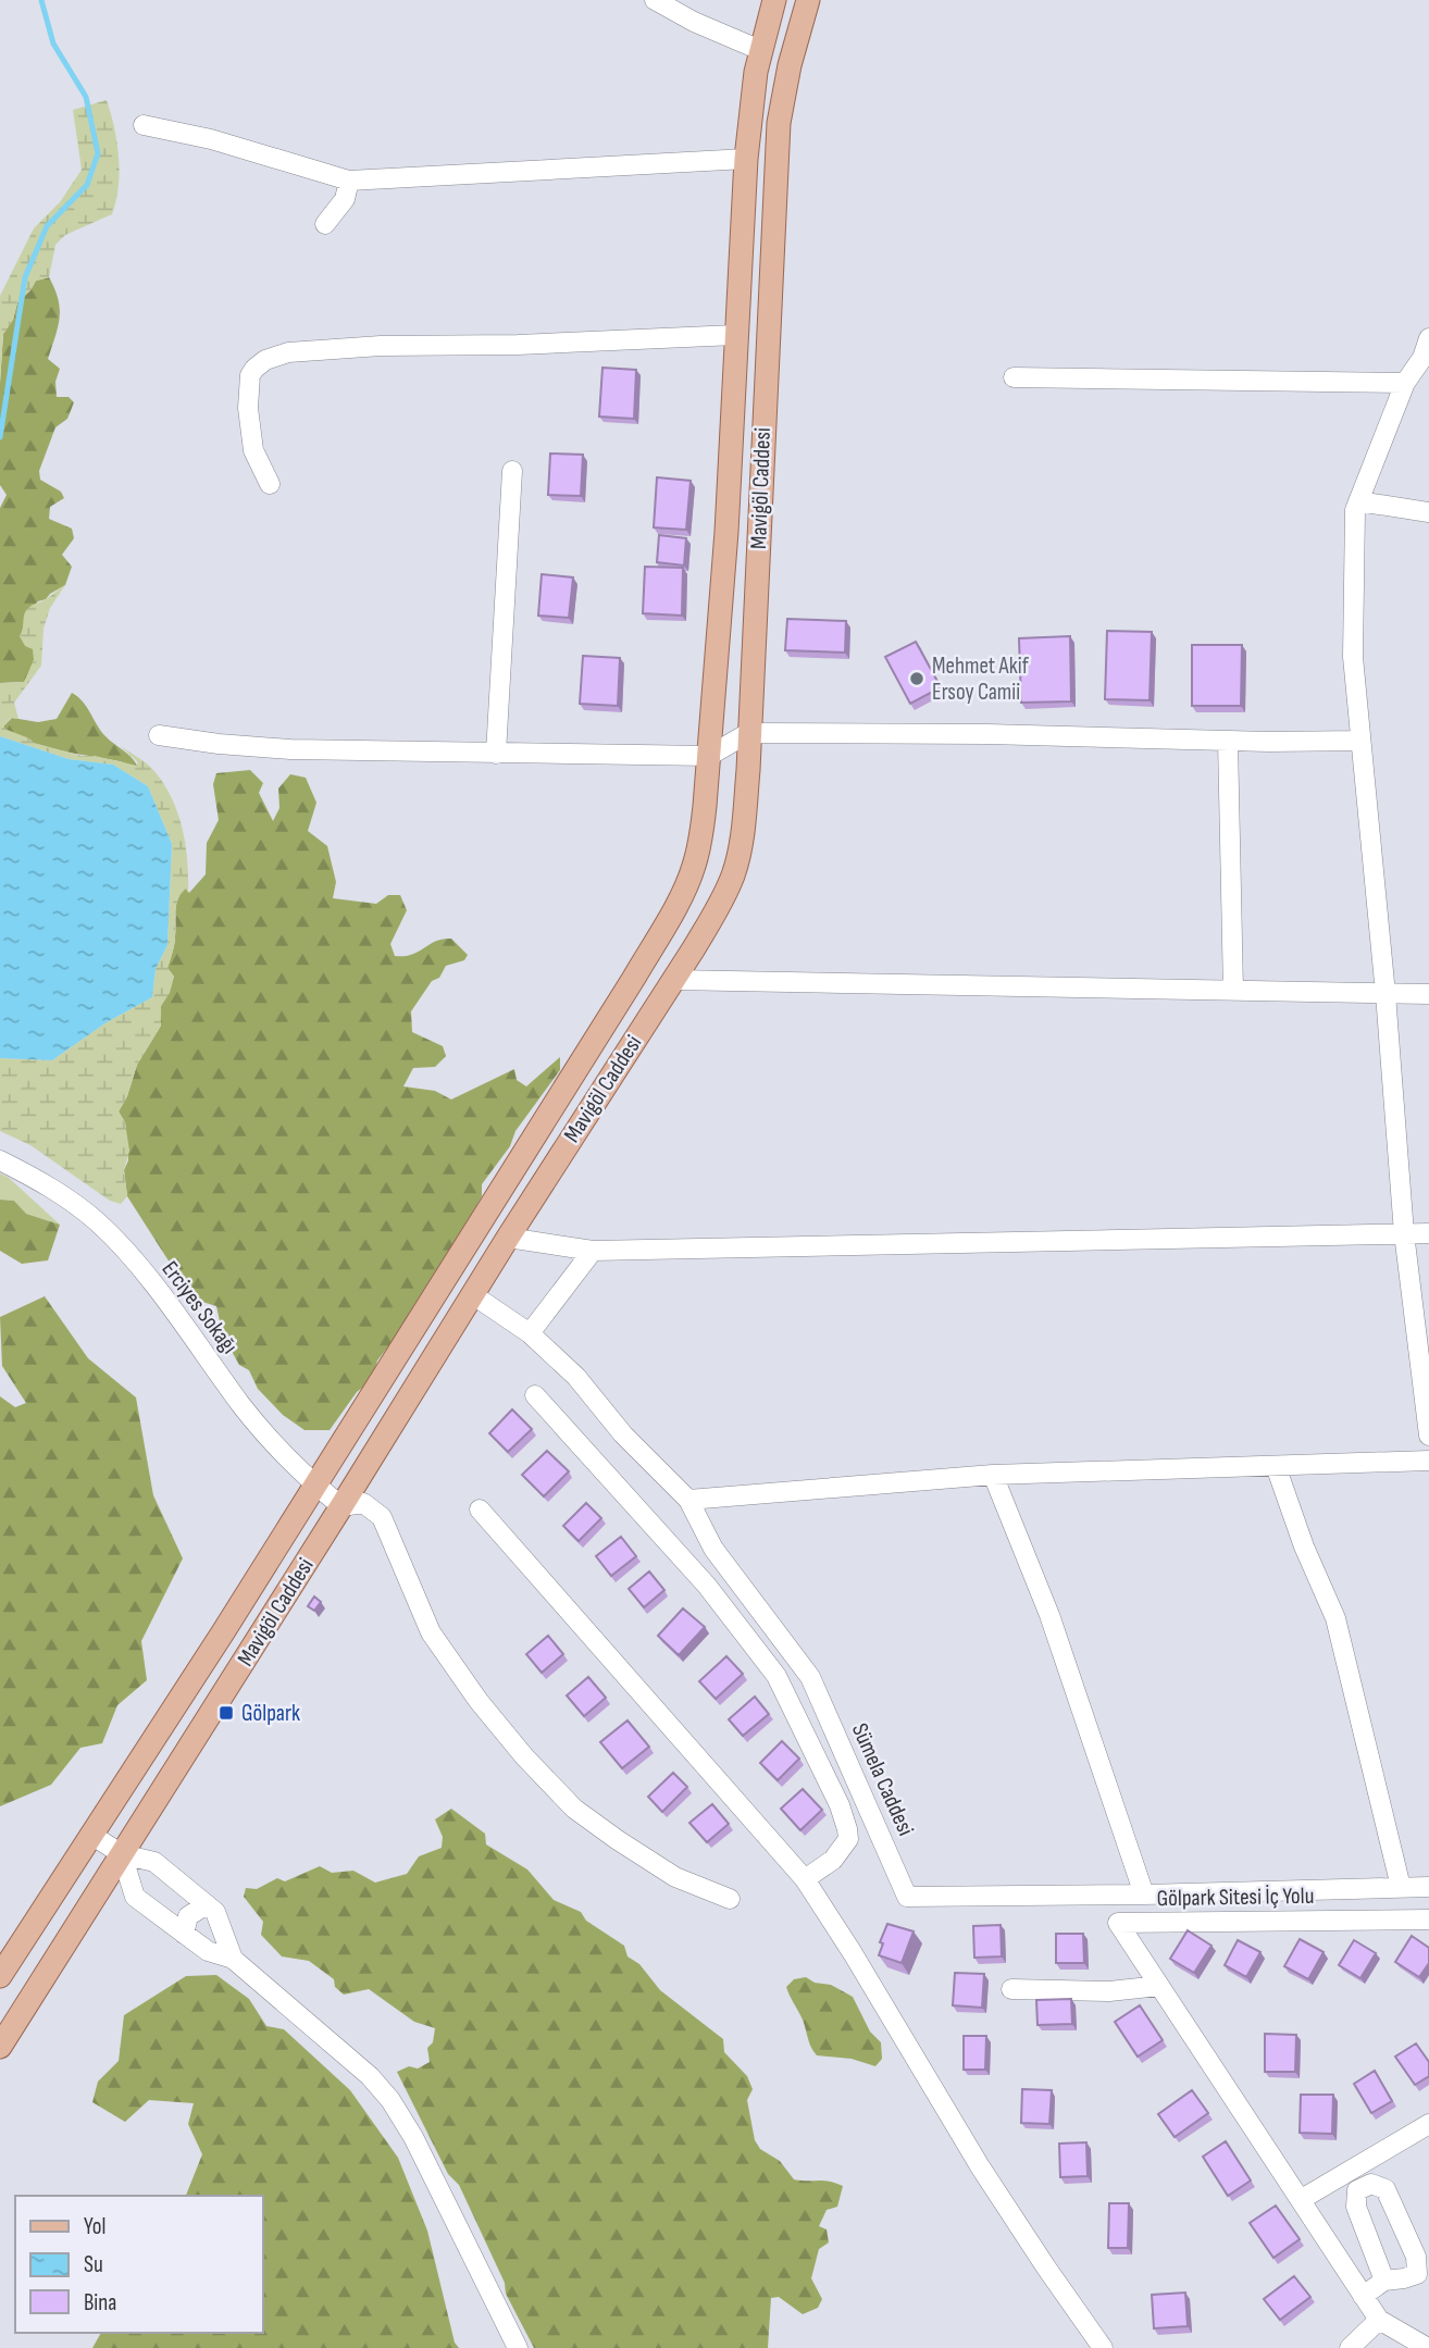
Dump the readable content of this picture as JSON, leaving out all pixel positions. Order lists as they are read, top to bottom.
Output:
{
  "streets": {
    "main road": ["Mavigöl Caddesi"],
    "street": ["Erciyes Sokağı", "Sümela Caddesi", "Gölpark Sitesi İç Yolu"]
  },
  "crossings": [
    ["Mavigöl Caddesi", "Erciyes Sokağı"],
    ["Mavigöl Caddesi", "Sümela Caddesi"]
  ],
  "places": {
    "other": ["Mehmet Akif Ersoy Camii"],
    "transit": ["Gölpark"]
  },
  "legend": ["Yol", "Su", "Bina"]
}
